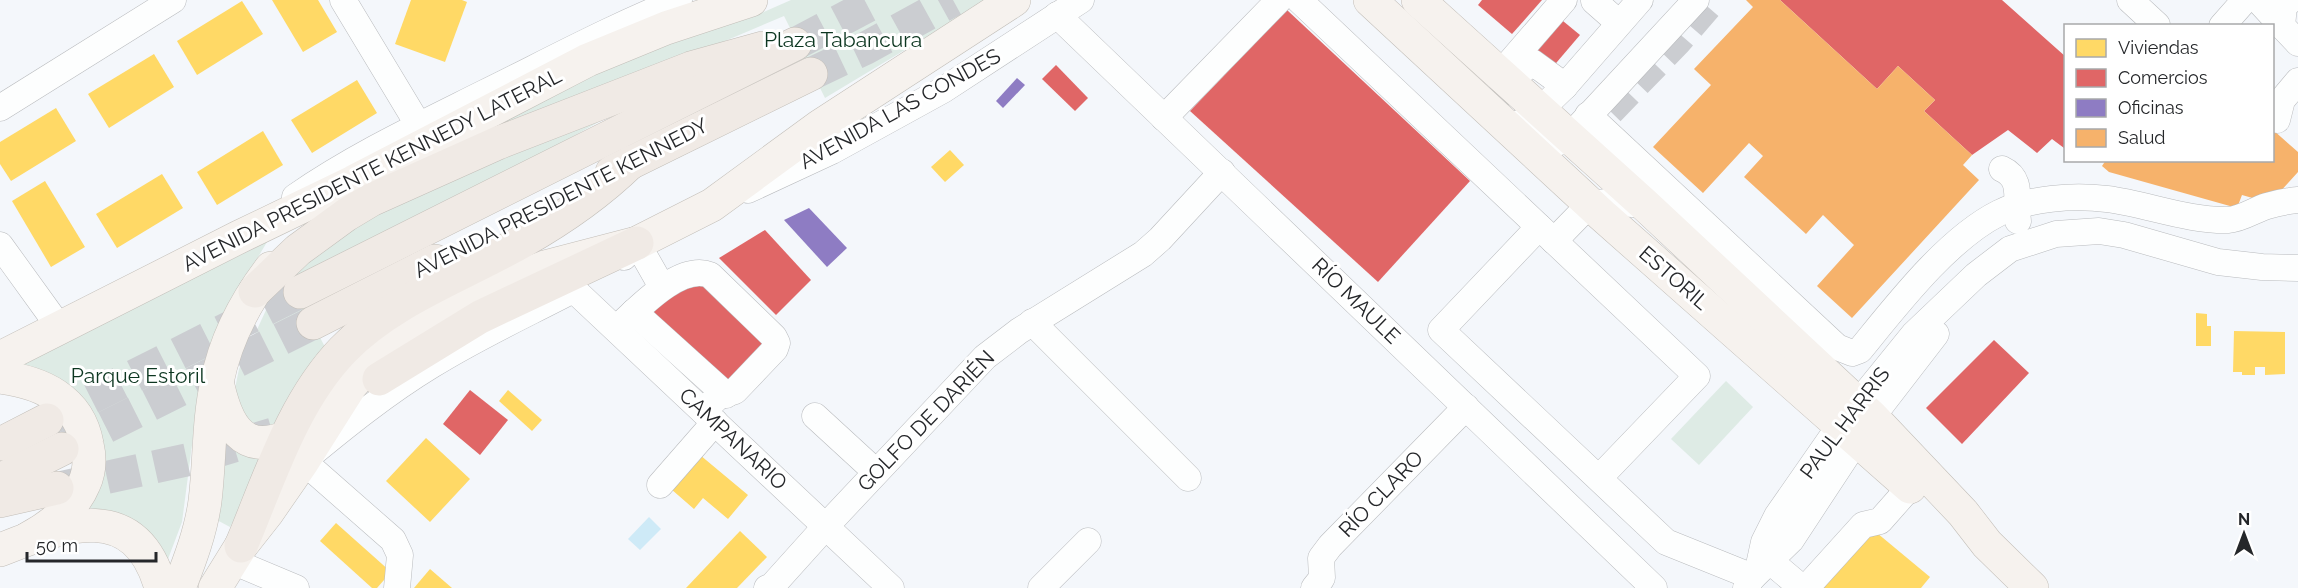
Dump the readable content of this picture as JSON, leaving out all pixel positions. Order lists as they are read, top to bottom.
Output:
{
  "streets": {
    "highway": ["AVENIDA PRESIDENTE KENNEDY"],
    "main road": ["AVENIDA LAS CONDES", "AVENIDA PRESIDENTE KENNEDY LATERAL", "ESTORIL"],
    "street": [
      "RÍO MAULE",
      "GOLFO DE DARIÉN",
      "PAUL HARRIS",
      "CAMPANARIO",
      "RÍO CLARO"
    ]
  },
  "crossings": [
    ["AVENIDA LAS CONDES", "RÍO MAULE"],
    ["AVENIDA LAS CONDES", "CAMPANARIO"],
    ["ESTORIL", "PAUL HARRIS"],
    ["RÍO MAULE", "GOLFO DE DARIÉN"],
    ["RÍO MAULE", "RÍO CLARO"],
    ["GOLFO DE DARIÉN", "CAMPANARIO"]
  ],
  "parks": ["Plaza Tabancura", "Parque Estoril"],
  "legend": [
    "Viviendas",
    "Comercios",
    "Oficinas",
    "Salud"
  ],
  "scale_bar": "50 m",
  "north": "top"
}
